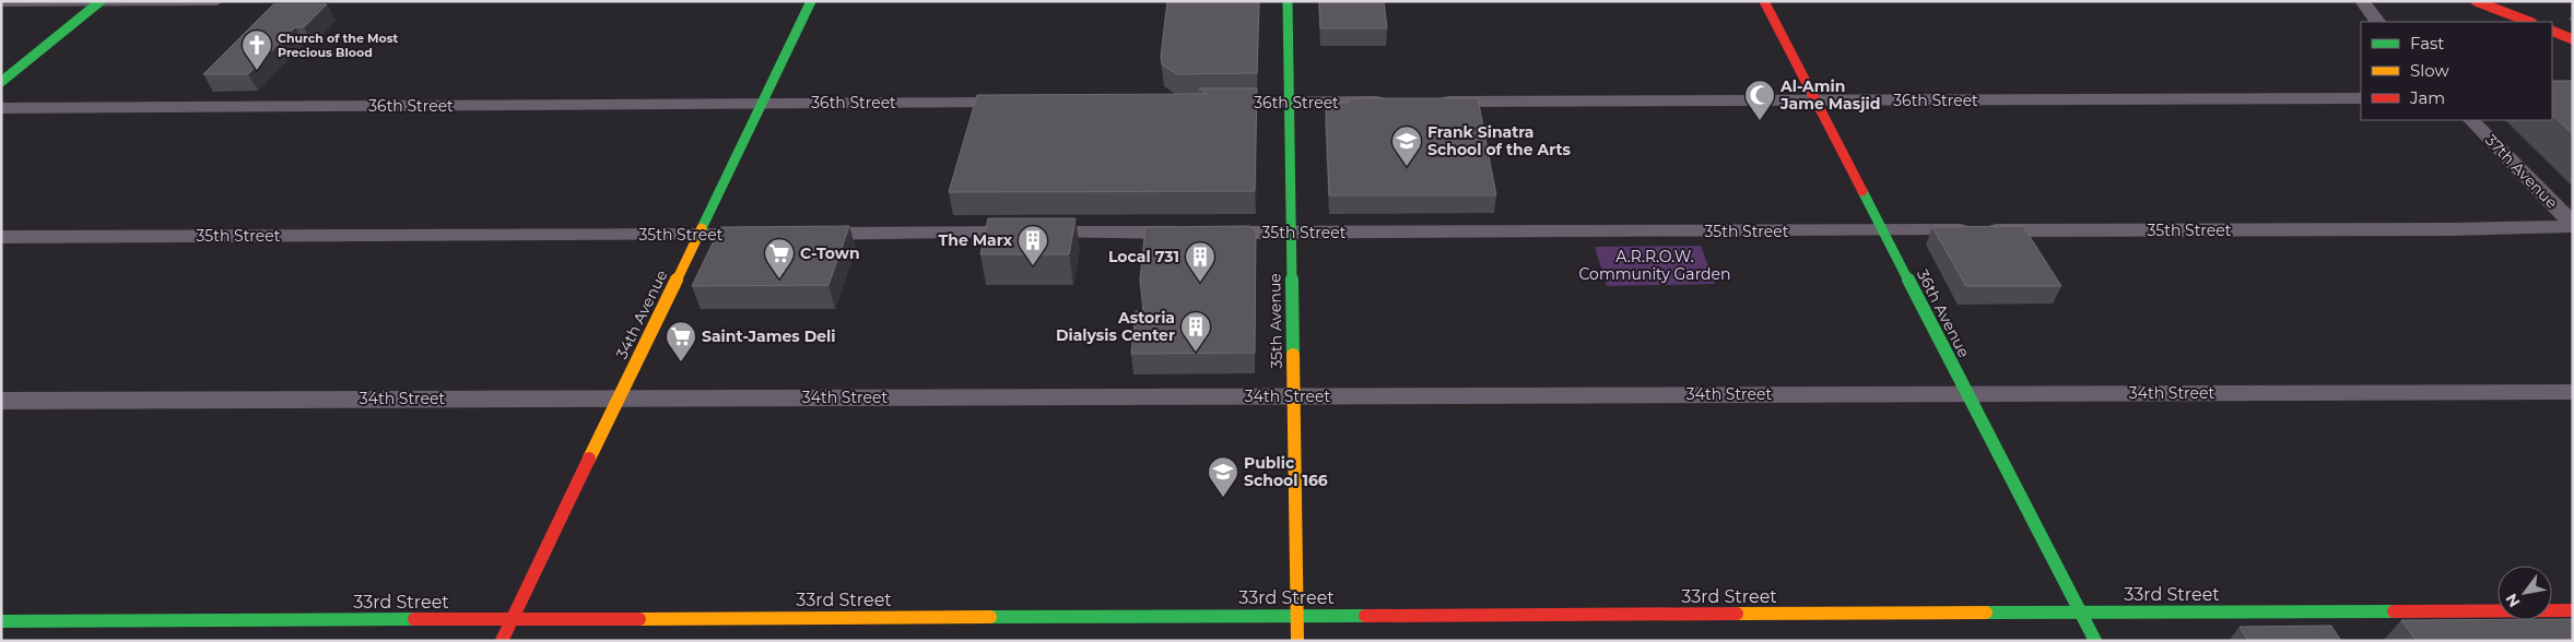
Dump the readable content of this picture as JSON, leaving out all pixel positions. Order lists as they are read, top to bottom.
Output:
{
  "streets": {
    "street": [
      "36th Street",
      "37th Avenue",
      "35th Street",
      "36th Avenue",
      "34th Avenue",
      "35th Avenue",
      "34th Street",
      "33rd Street"
    ]
  },
  "crossings": [
    ["36th Street", "36th Avenue"],
    ["36th Street", "34th Avenue"],
    ["36th Street", "35th Avenue"],
    ["37th Avenue", "35th Street"],
    ["35th Street", "36th Avenue"],
    ["35th Street", "34th Avenue"],
    ["35th Street", "35th Avenue"],
    ["36th Avenue", "34th Street"],
    ["36th Avenue", "33rd Street"],
    ["34th Avenue", "34th Street"],
    ["34th Avenue", "33rd Street"],
    ["35th Avenue", "34th Street"],
    ["35th Avenue", "33rd Street"]
  ],
  "parks": ["A.R.R.O.W. Community Garden"],
  "places": {
    "church": ["Church of the Most Precious Blood"],
    "mosque": ["Al-Amin Jame Masjid"],
    "school or university": ["Frank Sinatra School of the Arts", "Public School 166"],
    "building": ["The Marx", "Local 731", "Astoria Dialysis Center"],
    "supermarket": ["C-Town", "Saint-James Deli"]
  },
  "legend": ["Fast", "Slow", "Jam"],
  "north": "bottom left"
}
